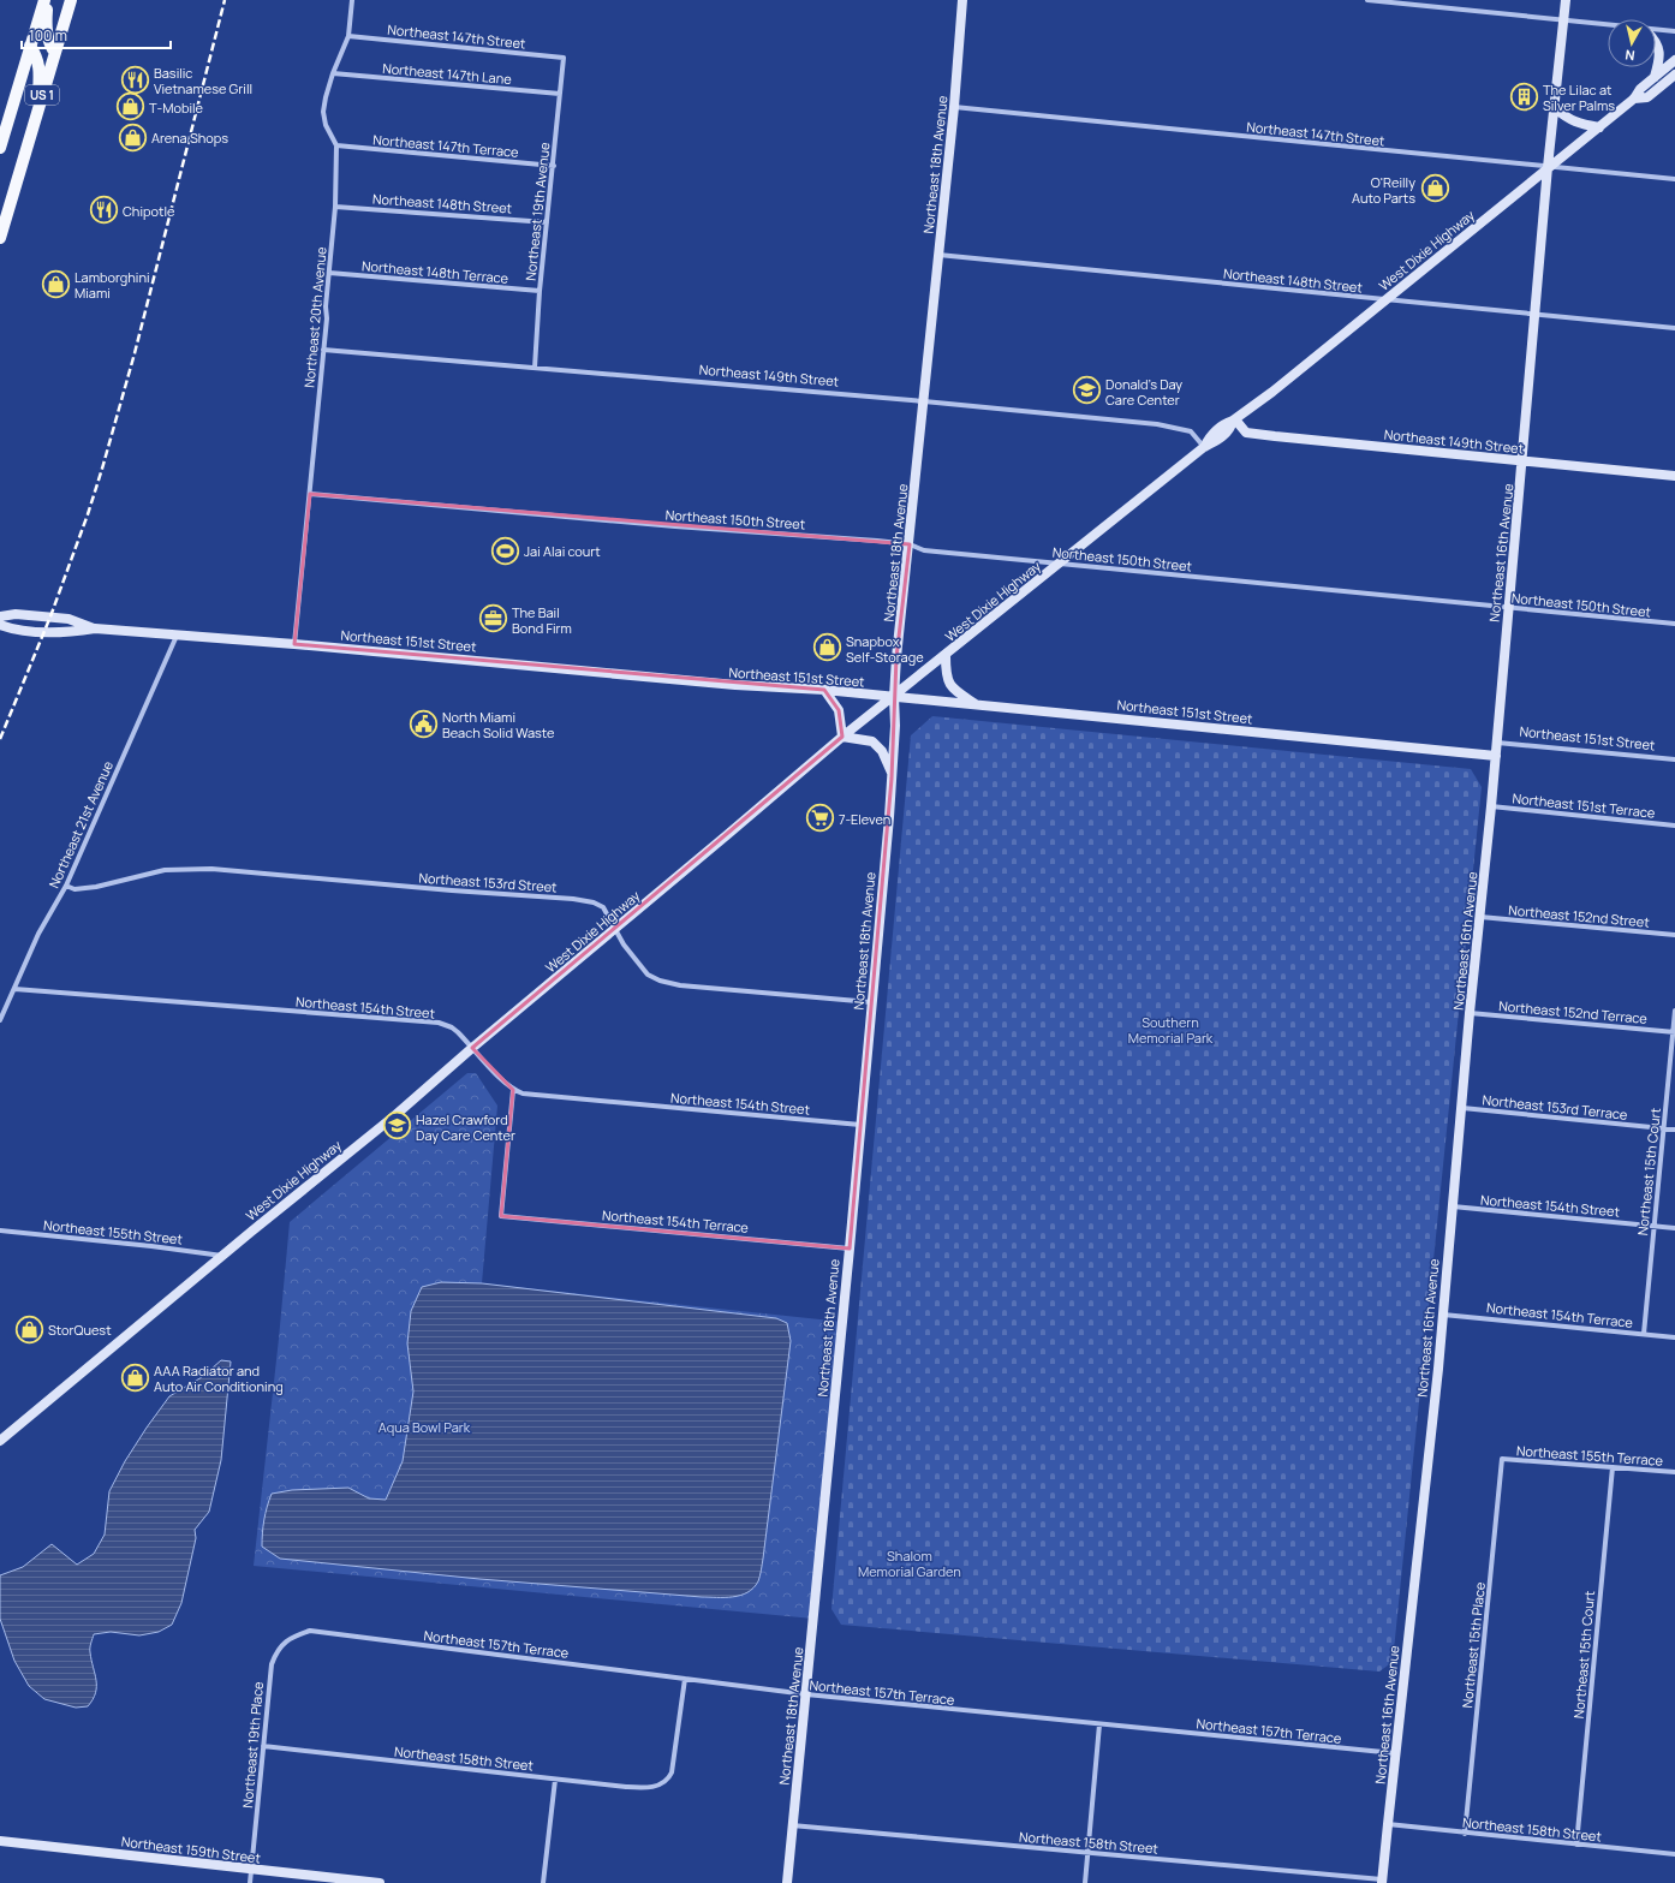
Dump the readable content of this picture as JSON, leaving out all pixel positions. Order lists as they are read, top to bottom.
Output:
{
  "streets": {
    "main road": ["US 1"],
    "street": [
      "Northeast 147th Street",
      "Northeast 147th Lane",
      "Northeast 147th Terrace",
      "Northeast 18th Avenue",
      "Northeast 148th Street",
      "Northeast 19th Avenue",
      "West Dixie Highway",
      "Northeast 148th Terrace",
      "Northeast 20th Avenue",
      "Northeast 149th Street",
      "Northeast 150th Street",
      "Northeast 16th Avenue",
      "Northeast 151st Street",
      "Northeast 151st Terrace",
      "Northeast 21st Avenue",
      "Northeast 153rd Street",
      "Northeast 152nd Street",
      "Northeast 154th Street",
      "Northeast 152nd Terrace",
      "Northeast 153rd Terrace",
      "Northeast 15th Court",
      "Northeast 154th Terrace",
      "Northeast 155th Street",
      "Northeast 155th Terrace",
      "Northeast 157th Terrace",
      "Northeast 15th Place",
      "Northeast 19th Place",
      "Northeast 158th Street",
      "Northeast 159th Street"
    ]
  },
  "crossings": [
    ["Northeast 147th Street", "Northeast 18th Avenue"],
    ["Northeast 147th Street", "Northeast 19th Avenue"],
    ["Northeast 147th Street", "West Dixie Highway"],
    ["Northeast 147th Street", "Northeast 20th Avenue"],
    ["Northeast 147th Street", "Northeast 16th Avenue"],
    ["Northeast 147th Lane", "Northeast 19th Avenue"],
    ["Northeast 147th Lane", "Northeast 20th Avenue"],
    ["Northeast 147th Terrace", "Northeast 19th Avenue"],
    ["Northeast 147th Terrace", "Northeast 20th Avenue"],
    ["Northeast 18th Avenue", "Northeast 148th Street"],
    ["Northeast 18th Avenue", "West Dixie Highway"],
    ["Northeast 18th Avenue", "Northeast 149th Street"],
    ["Northeast 18th Avenue", "Northeast 150th Street"],
    ["Northeast 18th Avenue", "Northeast 151st Street"],
    ["Northeast 18th Avenue", "Northeast 153rd Street"],
    ["Northeast 18th Avenue", "Northeast 154th Street"],
    ["Northeast 18th Avenue", "Northeast 154th Terrace"],
    ["Northeast 18th Avenue", "Northeast 157th Terrace"],
    ["Northeast 18th Avenue", "Northeast 158th Street"],
    ["Northeast 148th Street", "Northeast 19th Avenue"],
    ["Northeast 148th Street", "West Dixie Highway"],
    ["Northeast 148th Street", "Northeast 20th Avenue"],
    ["Northeast 148th Street", "Northeast 16th Avenue"],
    ["Northeast 19th Avenue", "Northeast 148th Terrace"],
    ["Northeast 19th Avenue", "Northeast 149th Street"],
    ["West Dixie Highway", "Northeast 149th Street"],
    ["West Dixie Highway", "Northeast 150th Street"],
    ["West Dixie Highway", "Northeast 16th Avenue"],
    ["West Dixie Highway", "Northeast 151st Street"],
    ["West Dixie Highway", "Northeast 153rd Street"],
    ["West Dixie Highway", "Northeast 154th Street"],
    ["West Dixie Highway", "Northeast 155th Street"],
    ["Northeast 148th Terrace", "Northeast 20th Avenue"],
    ["Northeast 20th Avenue", "Northeast 149th Street"],
    ["Northeast 20th Avenue", "Northeast 150th Street"],
    ["Northeast 20th Avenue", "Northeast 151st Street"],
    ["Northeast 149th Street", "Northeast 16th Avenue"],
    ["Northeast 150th Street", "Northeast 16th Avenue"],
    ["Northeast 16th Avenue", "Northeast 151st Street"],
    ["Northeast 16th Avenue", "Northeast 151st Terrace"],
    ["Northeast 16th Avenue", "Northeast 152nd Street"],
    ["Northeast 16th Avenue", "Northeast 154th Street"],
    ["Northeast 16th Avenue", "Northeast 152nd Terrace"],
    ["Northeast 16th Avenue", "Northeast 153rd Terrace"],
    ["Northeast 16th Avenue", "Northeast 154th Terrace"],
    ["Northeast 16th Avenue", "Northeast 157th Terrace"],
    ["Northeast 16th Avenue", "Northeast 158th Street"],
    ["Northeast 151st Street", "Northeast 21st Avenue"],
    ["Northeast 21st Avenue", "Northeast 153rd Street"],
    ["Northeast 21st Avenue", "Northeast 154th Street"],
    ["Northeast 154th Street", "Northeast 15th Court"],
    ["Northeast 154th Street", "Northeast 154th Terrace"],
    ["Northeast 152nd Terrace", "Northeast 15th Court"],
    ["Northeast 153rd Terrace", "Northeast 15th Court"],
    ["Northeast 15th Court", "Northeast 154th Terrace"],
    ["Northeast 15th Court", "Northeast 155th Terrace"],
    ["Northeast 15th Court", "Northeast 158th Street"],
    ["Northeast 155th Terrace", "Northeast 15th Place"],
    ["Northeast 157th Terrace", "Northeast 19th Place"],
    ["Northeast 157th Terrace", "Northeast 158th Street"],
    ["Northeast 15th Place", "Northeast 158th Street"],
    ["Northeast 19th Place", "Northeast 158th Street"],
    ["Northeast 19th Place", "Northeast 159th Street"]
  ],
  "parks": ["Southern Memorial Park", "Aqua Bowl Park", "Shalom Memorial Garden"],
  "places": {
    "restaurant": ["Basilic Vietnamese Grill", "Chipotle"],
    "building": ["The Lilac at Silver Palms"],
    "shop": [
      "T-Mobile",
      "Arena Shops",
      "O'Reilly Auto Parts",
      "Lamborghini Miami",
      "Snapbox Self-Storage",
      "StorQuest",
      "AAA Radiator and Auto Air Conditioning"
    ],
    "school or university": ["Donald's Day Care Center", "Hazel Crawford Day Care Center"],
    "sports": ["Jai Alai court"],
    "office": ["The Bail Bond Firm"],
    "public building": ["North Miami Beach Solid Waste"],
    "supermarket": ["7-Eleven"]
  },
  "scale_bar": "100 m",
  "north": "bottom"
}
